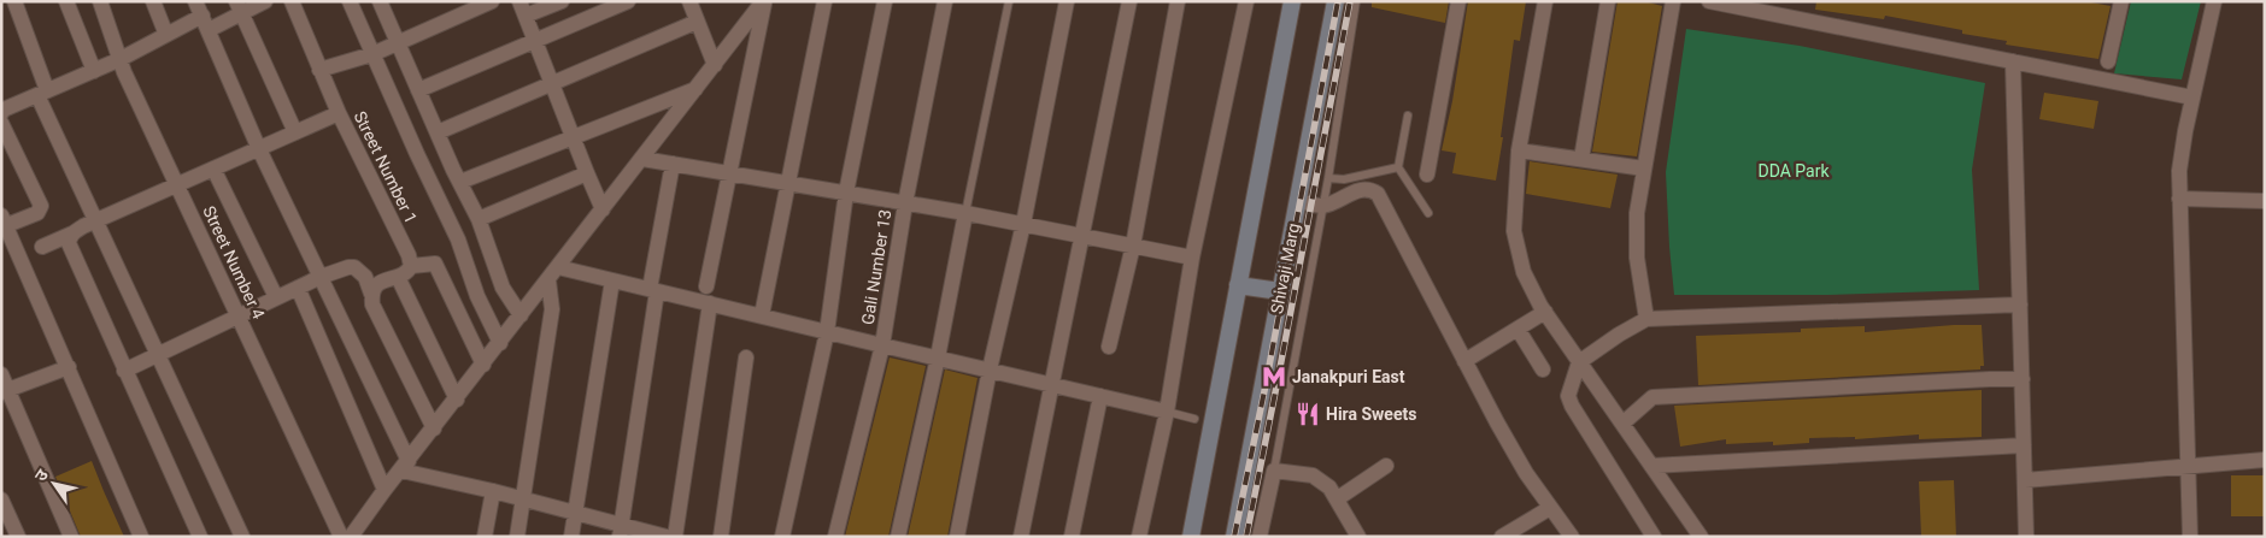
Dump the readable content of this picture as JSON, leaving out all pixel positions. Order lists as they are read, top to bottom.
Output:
{
  "streets": {
    "main road": ["Shivaji Marg"],
    "street": ["Street Number 1", "Street Number 4", "Gali Number 13"]
  },
  "parks": ["DDA Park"],
  "places": {
    "metro station": ["Janakpuri East"],
    "restaurant": ["Hira Sweets"]
  },
  "north": "top left"
}
